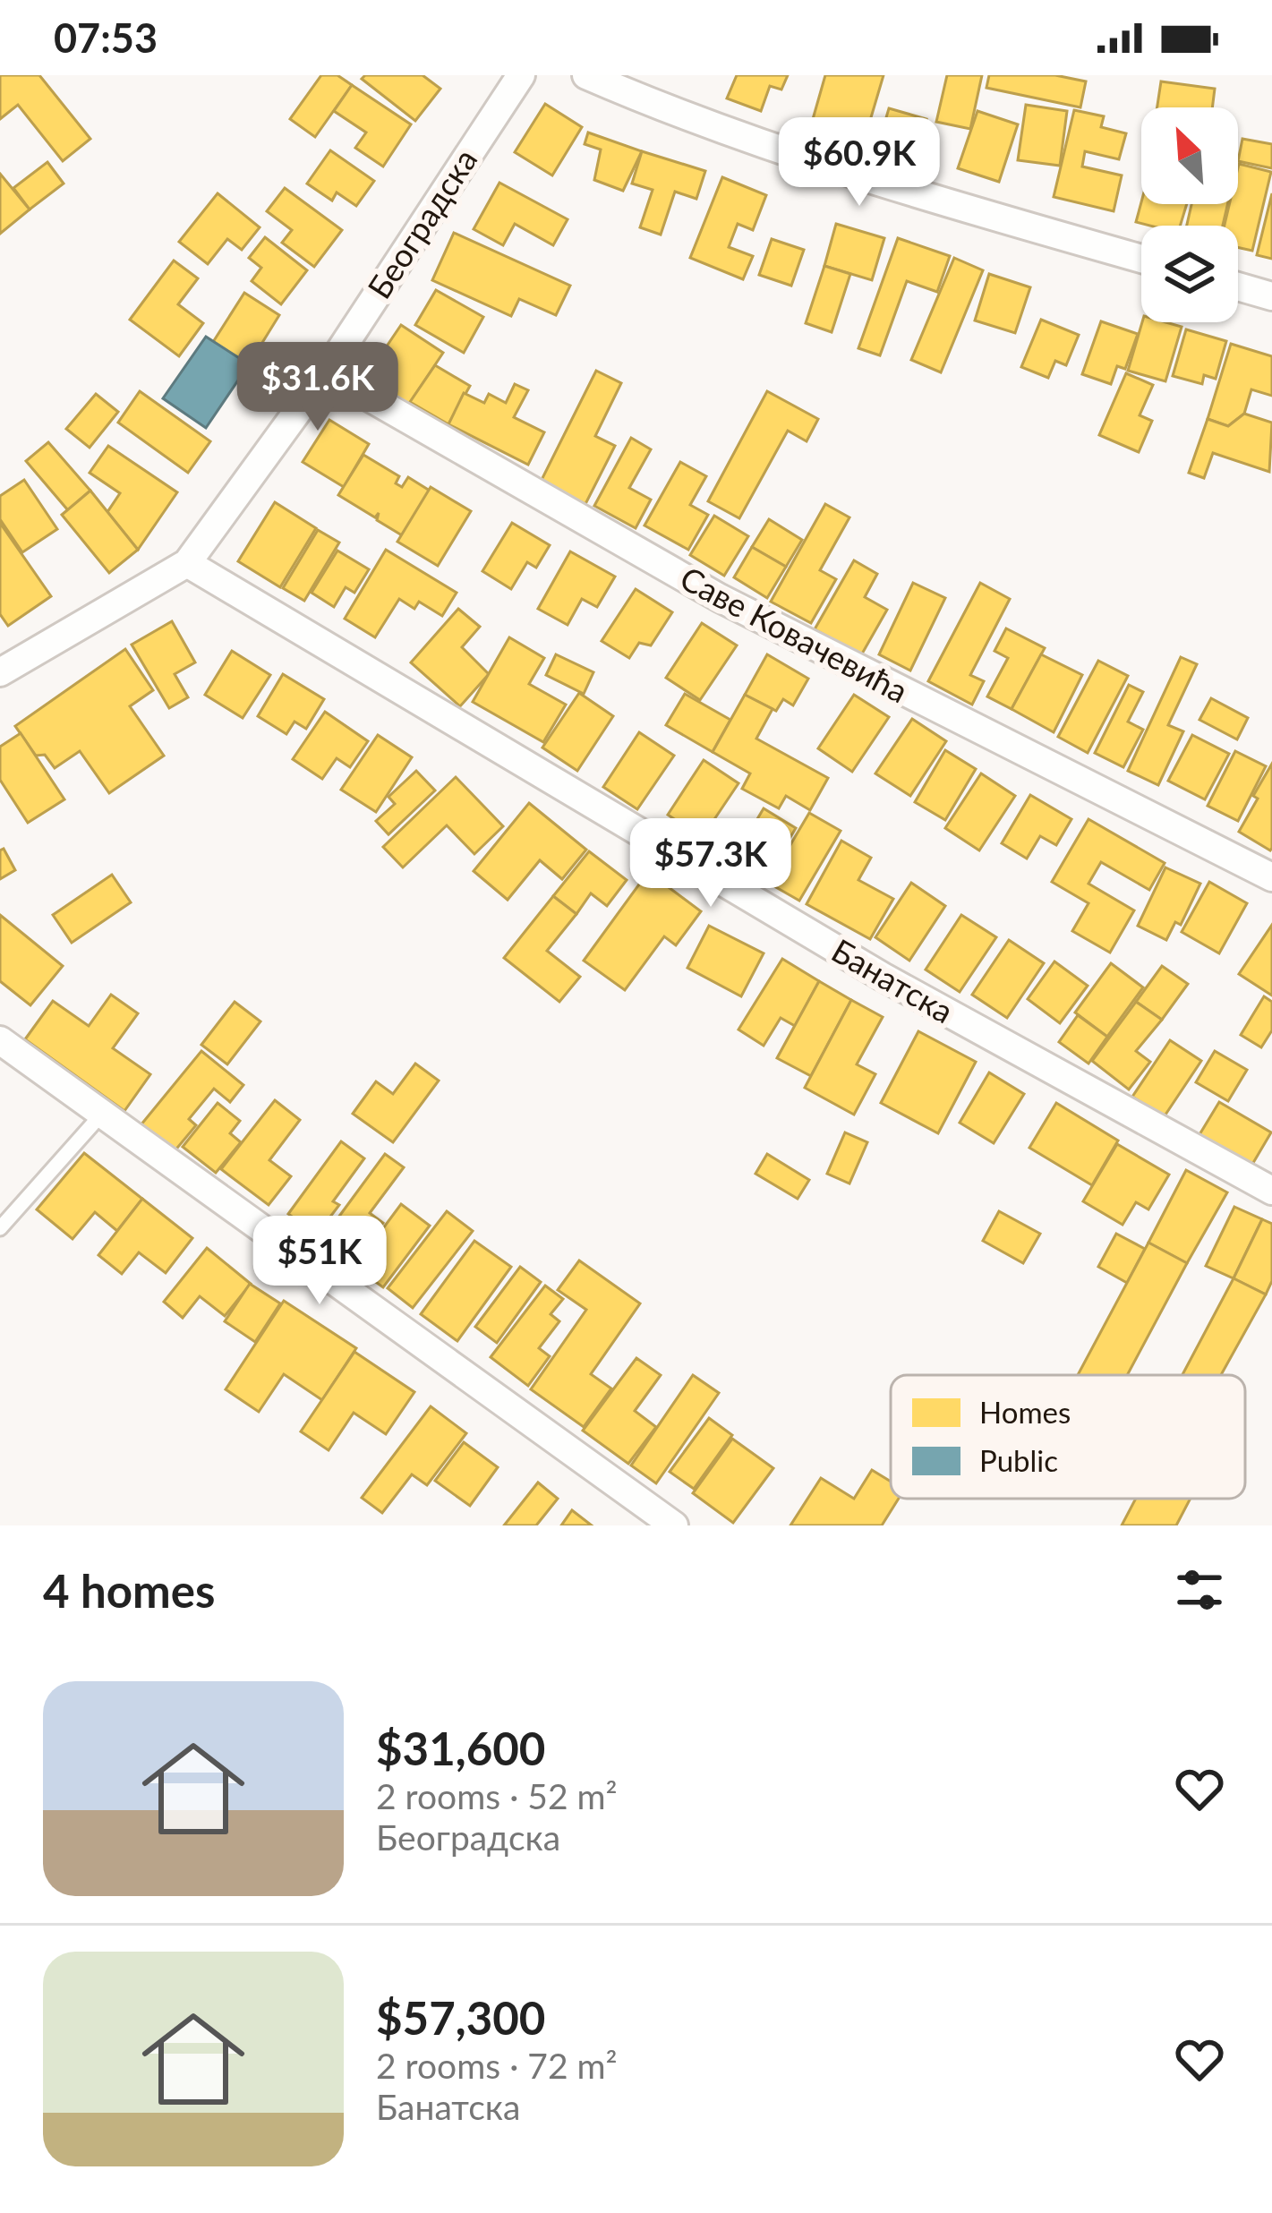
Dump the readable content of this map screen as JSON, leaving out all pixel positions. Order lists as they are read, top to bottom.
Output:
{
  "streets": {
    "street": ["Београдска", "Саве Ковачевића", "Банатска"]
  },
  "crossings": [
    ["Београдска", "Саве Ковачевића"],
    ["Београдска", "Банатска"]
  ],
  "legend": ["Homes", "Public"],
  "north": "top left",
  "page": {
    "status": "07:53",
    "price": [
      "$60.9K",
      "$31.6K",
      "$57.3K",
      "$51K"
    ],
    "heading": "4 homes",
    "list": [
      {
        "name": "$31,600",
        "note": "2 rooms · 52 m² · Београдска"
      },
      {
        "name": "$57,300",
        "note": "2 rooms · 72 m² · Банатска"
      }
    ]
  }
}
